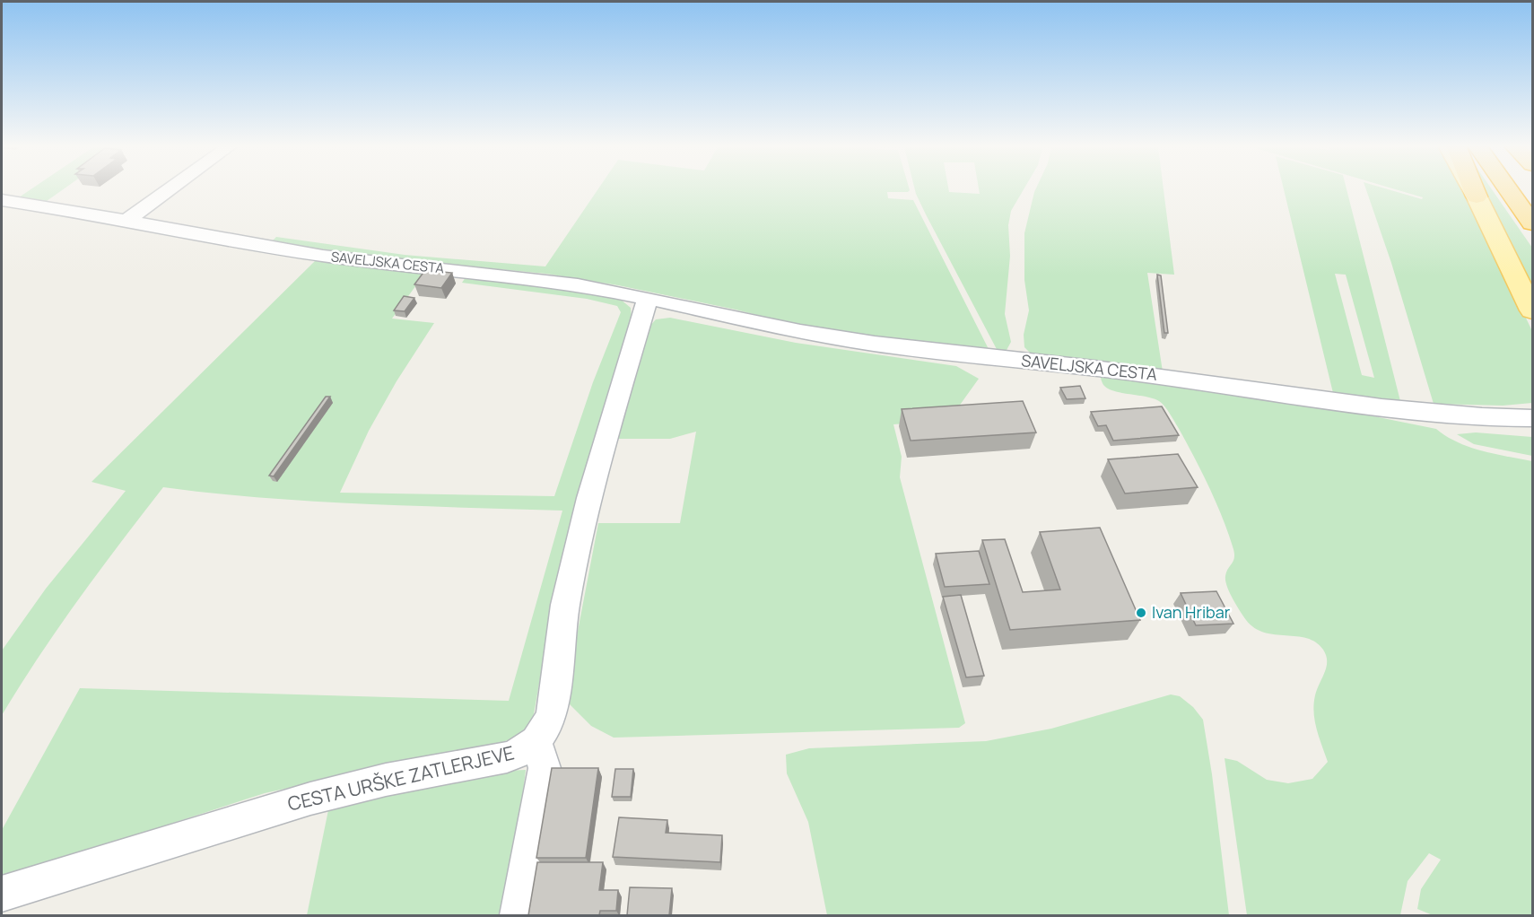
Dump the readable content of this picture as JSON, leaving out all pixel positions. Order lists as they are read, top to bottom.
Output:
{
  "streets": {
    "street": ["SAVELJSKA CESTA", "CESTA URŠKE ZATLERJEVE"]
  },
  "places": ["Ivan Hribar"]
}
